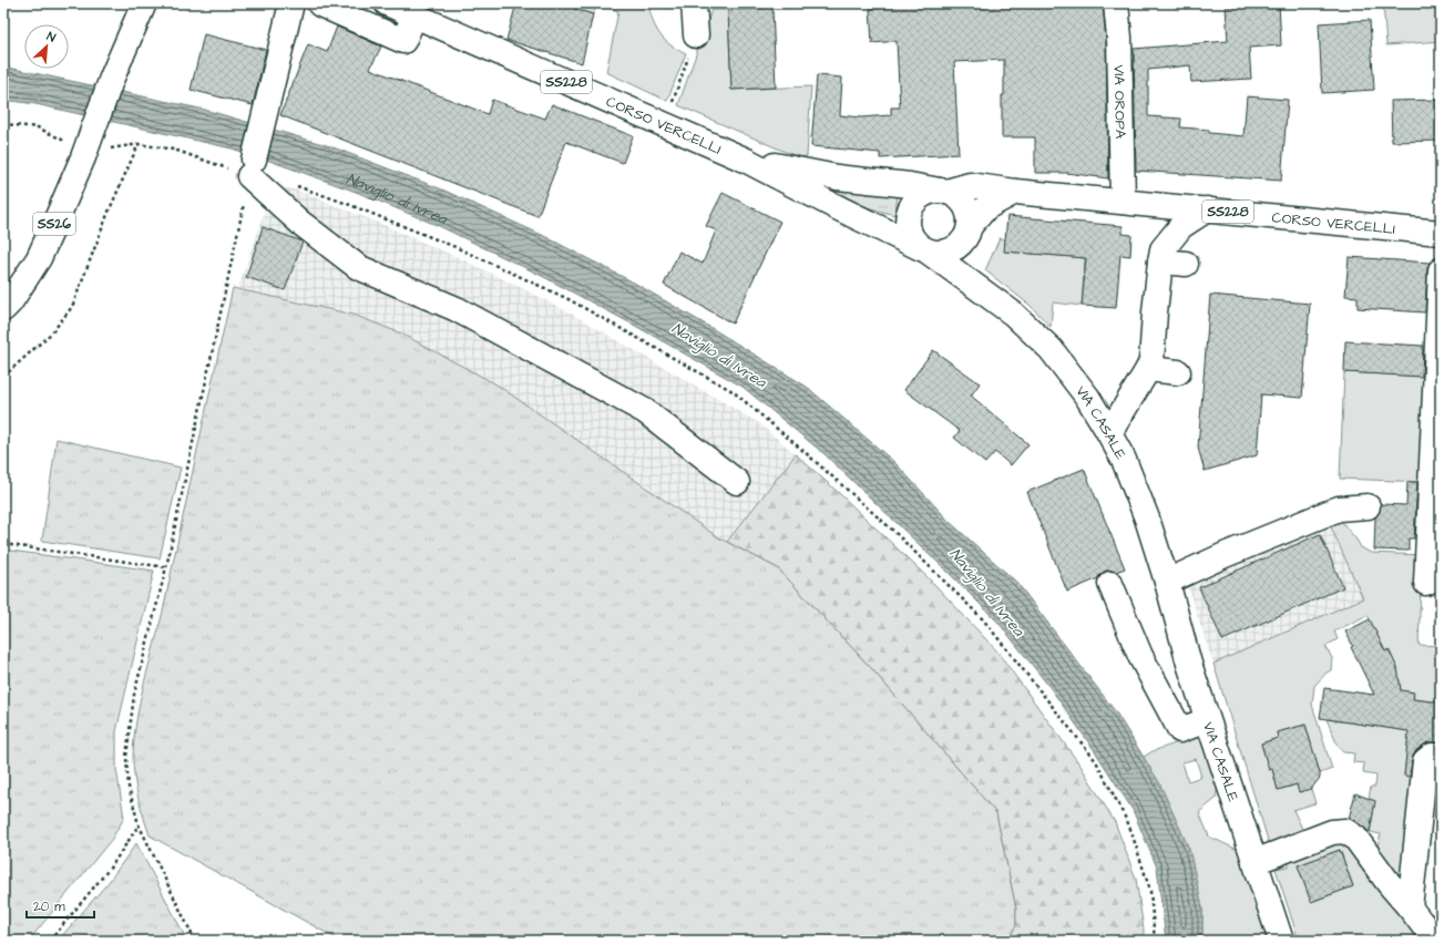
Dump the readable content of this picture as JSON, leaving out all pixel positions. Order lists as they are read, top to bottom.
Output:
{
  "streets": {
    "main road": [
      "SS228",
      "VIA OROPA",
      "CORSO VERCELLI",
      "SS26",
      "VIA CASALE"
    ]
  },
  "crossings": [
    ["VIA OROPA", "CORSO VERCELLI"],
    ["CORSO VERCELLI", "VIA CASALE"]
  ],
  "water": ["Naviglio di Ivrea"],
  "scale_bar": "20 m",
  "north": "top right"
}
